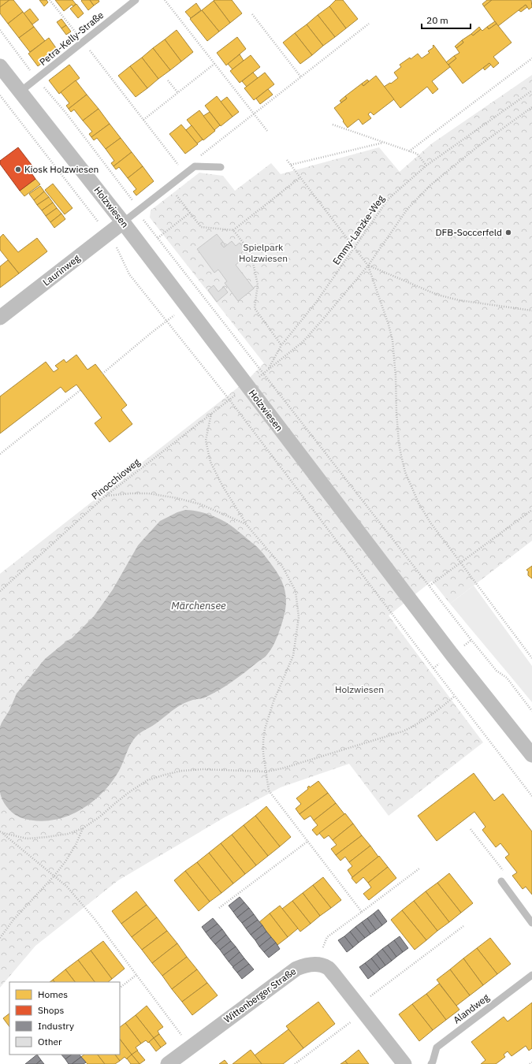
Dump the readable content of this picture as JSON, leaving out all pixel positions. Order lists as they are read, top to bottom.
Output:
{
  "streets": {
    "street": ["Holzwiesen", "Laurinweg", "Wittenberger Straße"],
    "lane": ["Petra-Kelly-Straße", "Alandweg"],
    "path": ["Emmy-Lanzke-Weg", "Pinocchioweg"]
  },
  "crossings": [
    ["Petra-Kelly-Straße", "Holzwiesen"],
    ["Holzwiesen", "Laurinweg"],
    ["Holzwiesen", "Pinocchioweg"]
  ],
  "water": ["Märchensee"],
  "parks": ["Spielpark Holzwiesen", "Holzwiesen"],
  "places": ["Kiosk Holzwiesen", "DFB-Soccerfeld"],
  "legend": [
    "Homes",
    "Shops",
    "Industry",
    "Other"
  ],
  "scale_bar": "20 m"
}
